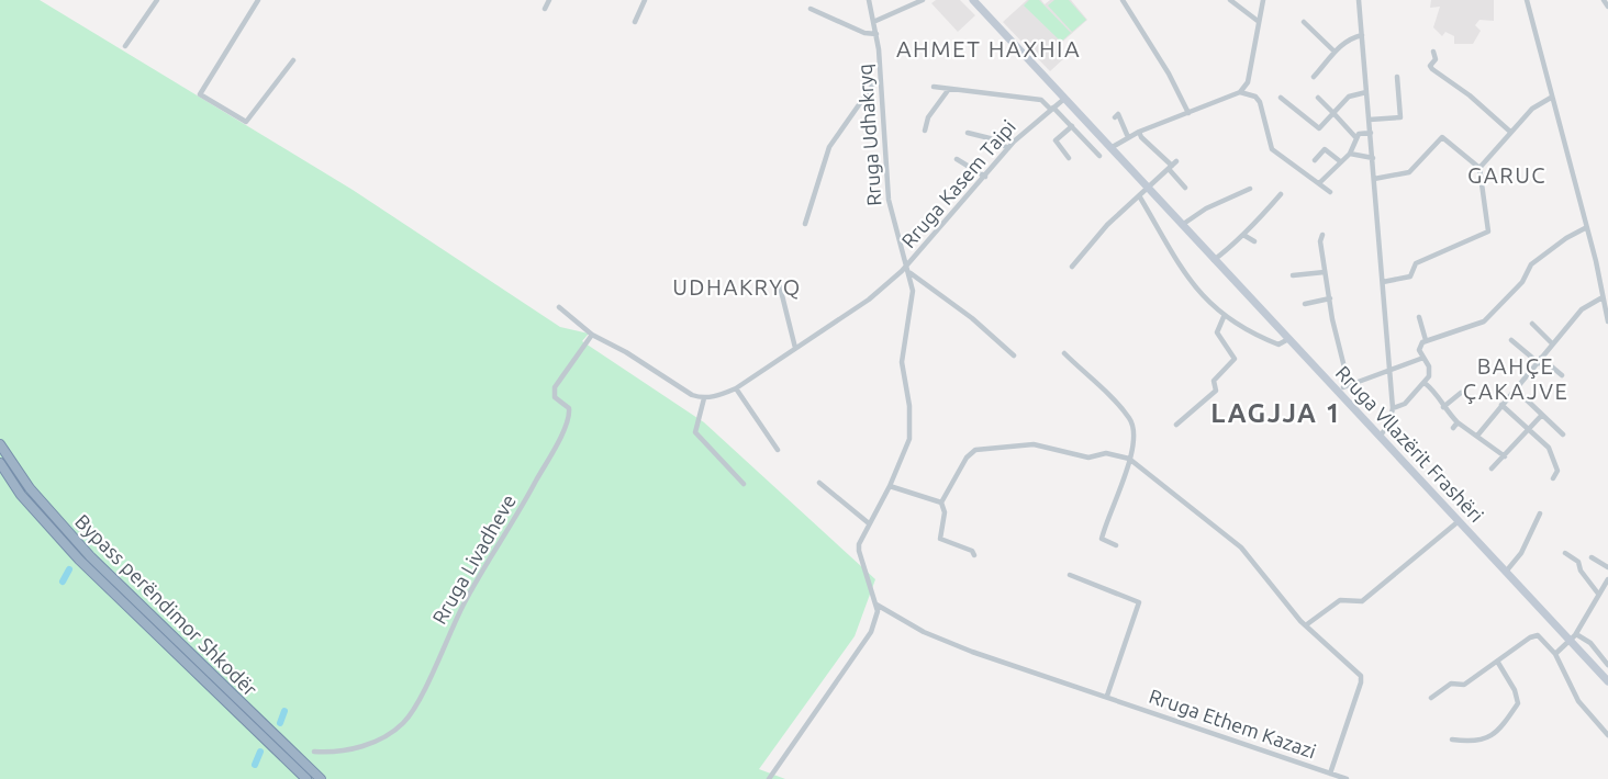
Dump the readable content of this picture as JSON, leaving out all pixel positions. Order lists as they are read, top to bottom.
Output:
{
  "streets": {
    "highway": ["Bypass perëndimor Shkodër"],
    "main road": ["Rruga Vllazërit Frashëri"],
    "street": [
      "Rruga Udhakryq",
      "Rruga Kasem Taipi",
      "Rruga Livadheve",
      "Rruga Ethem Kazazi"
    ]
  },
  "crossings": [
    ["Rruga Udhakryq", "Rruga Kasem Taipi"],
    ["Rruga Udhakryq", "Rruga Ethem Kazazi"],
    ["Rruga Kasem Taipi", "Rruga Vllazërit Frashëri"]
  ],
  "districts": [
    "AHMET HAXHIA",
    "GARUC",
    "UDHAKRYQ",
    "BAHÇE ÇAKAJVE",
    "LAGJJA 1"
  ]
}
